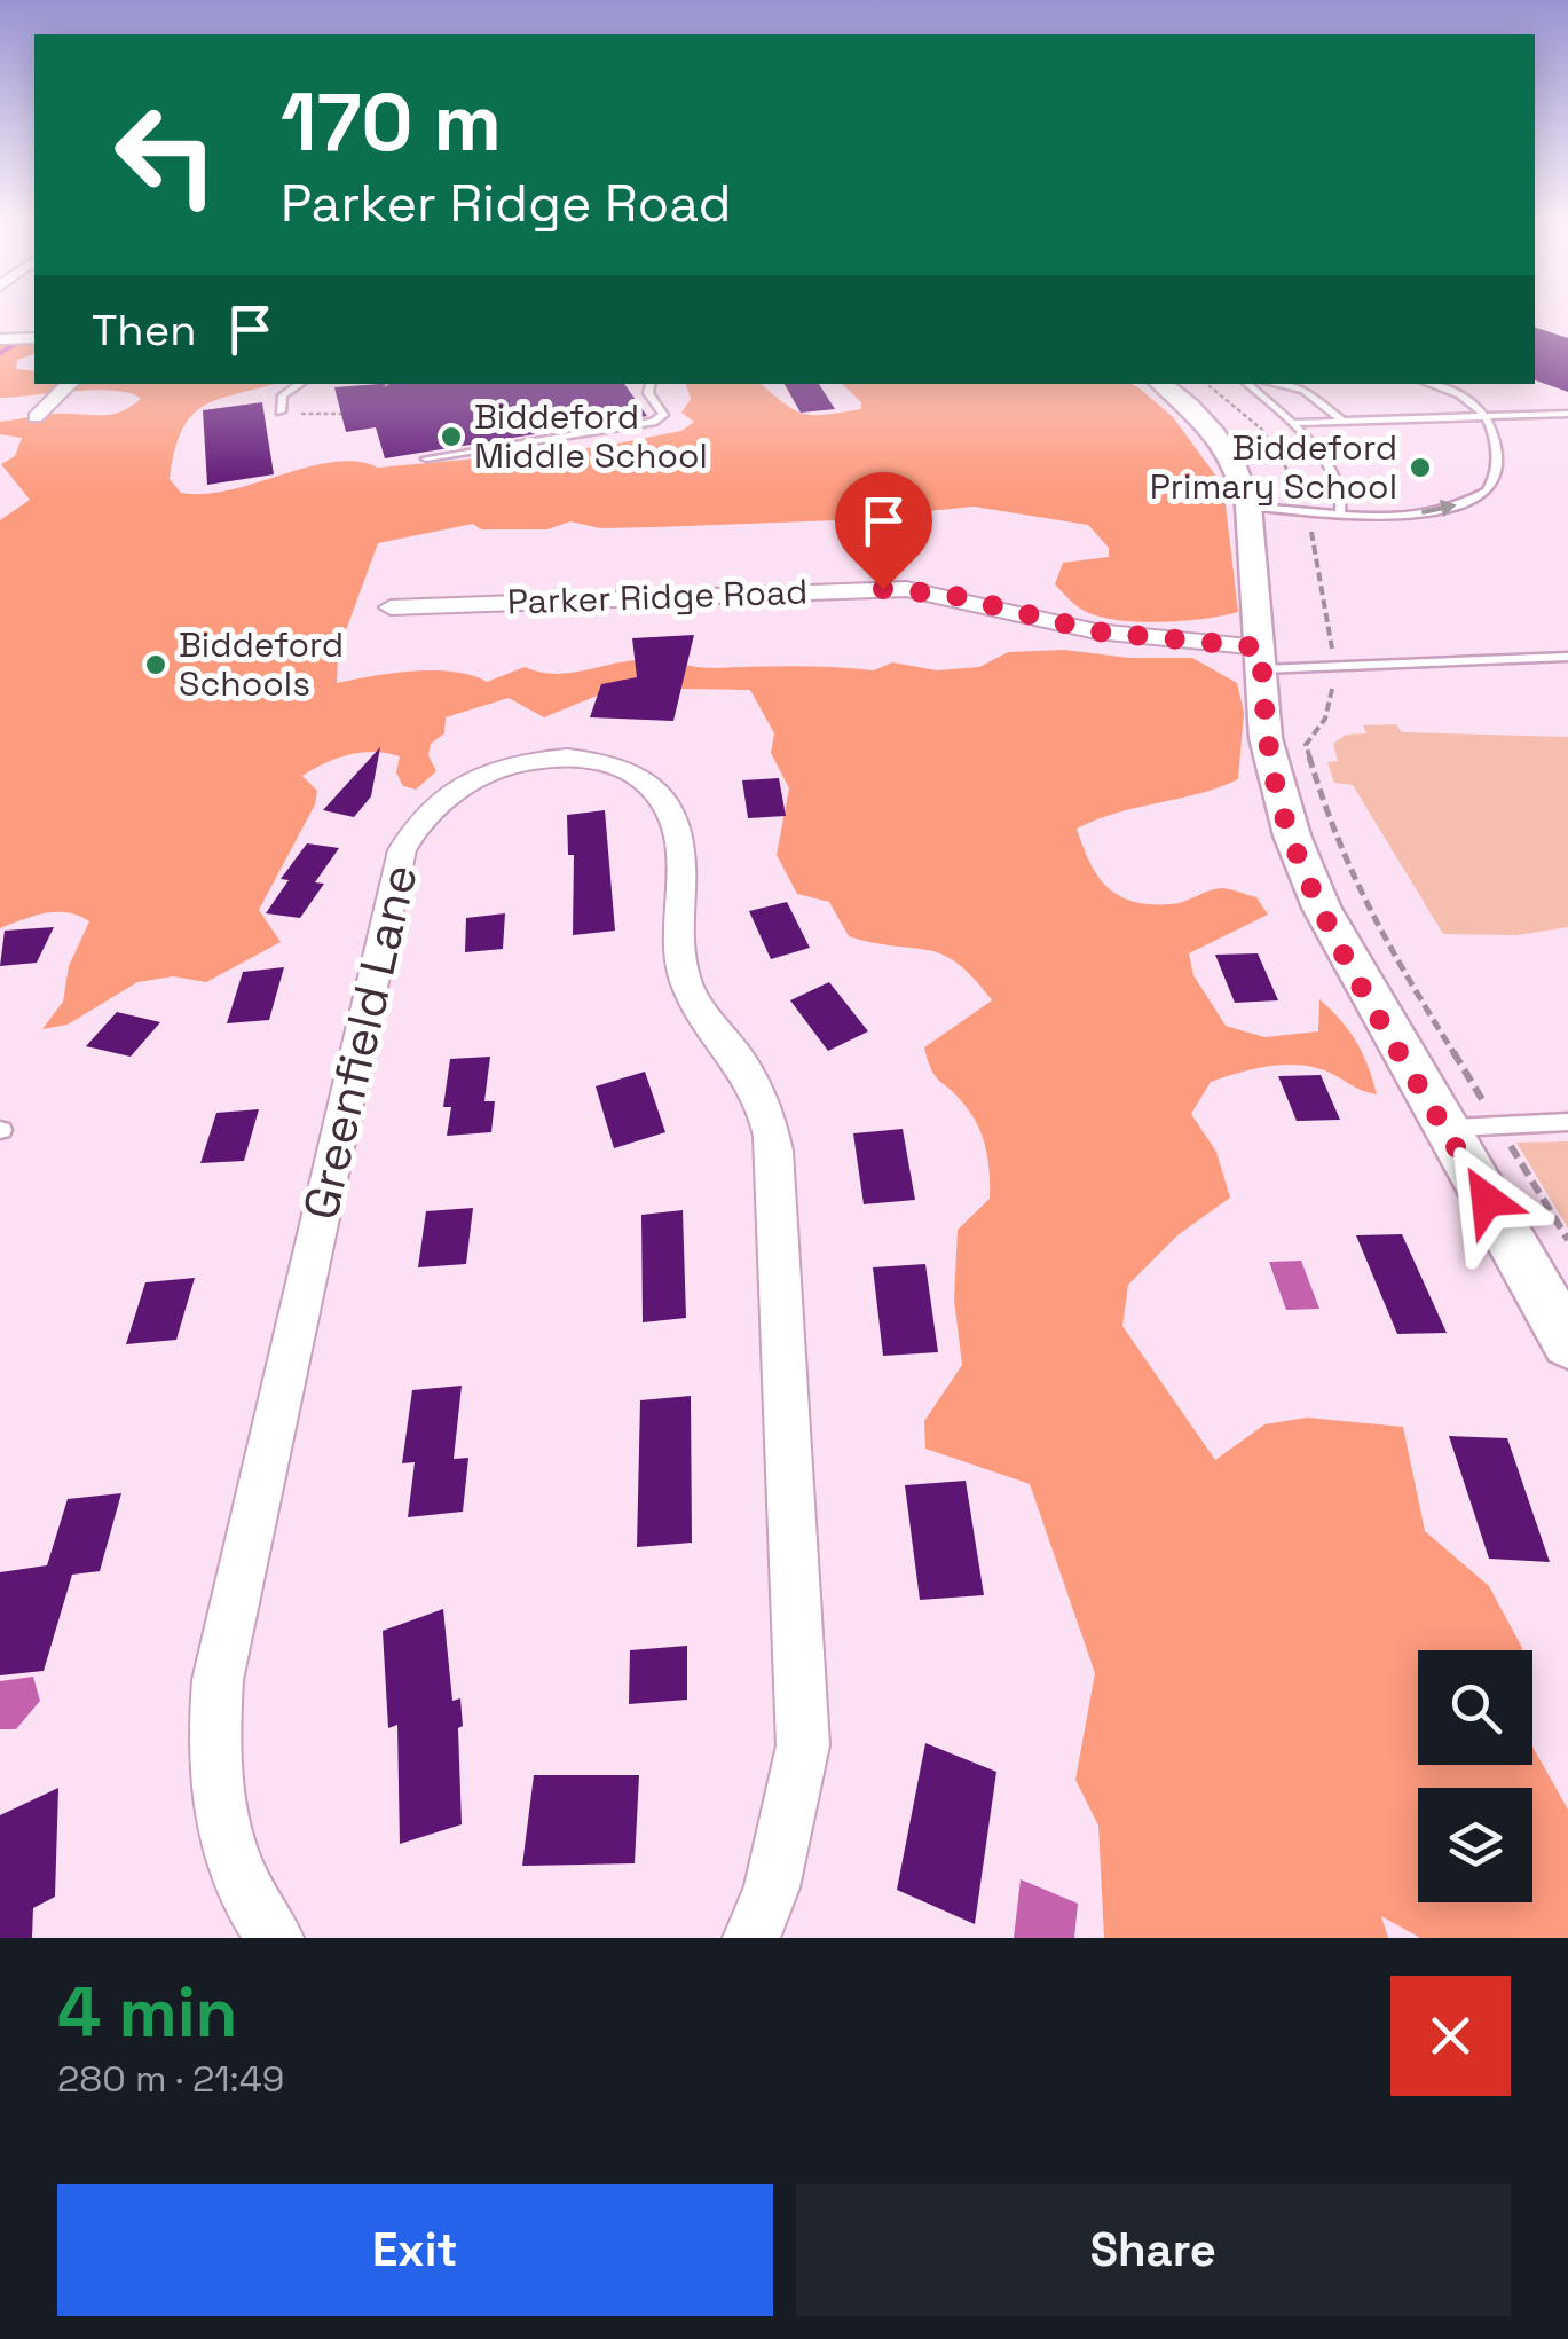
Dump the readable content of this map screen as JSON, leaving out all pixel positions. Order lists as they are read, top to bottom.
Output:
{
  "streets": {
    "street": ["Parker Ridge Road", "Greenfield Lane"]
  },
  "places": ["Biddeford Middle School", "Biddeford Primary School", "Biddeford Schools"],
  "page": {
    "turn": ["170 m", "Parker Ridge Road"],
    "then": "Then",
    "heading": ["4 min", "280 m · 21:49"],
    "buttons": ["Exit", "Share"]
  }
}
